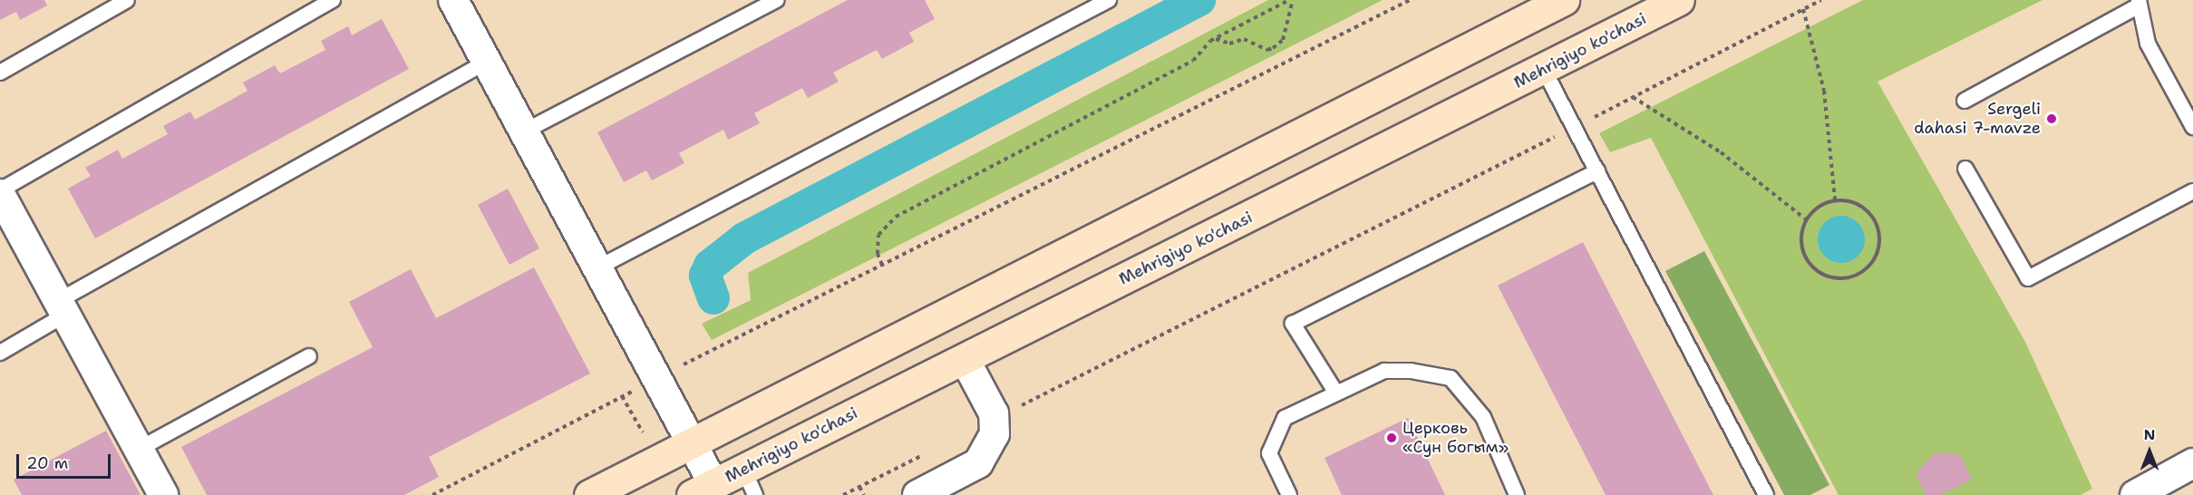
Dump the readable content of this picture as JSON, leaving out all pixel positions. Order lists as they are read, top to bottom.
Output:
{
  "streets": {
    "main road": ["Mehrigiyo ko'chasi"]
  },
  "places": ["Sergeli dahasi 7-mavze", "Церковь «Сун богым»"],
  "scale_bar": "20 m",
  "north": "top"
}
